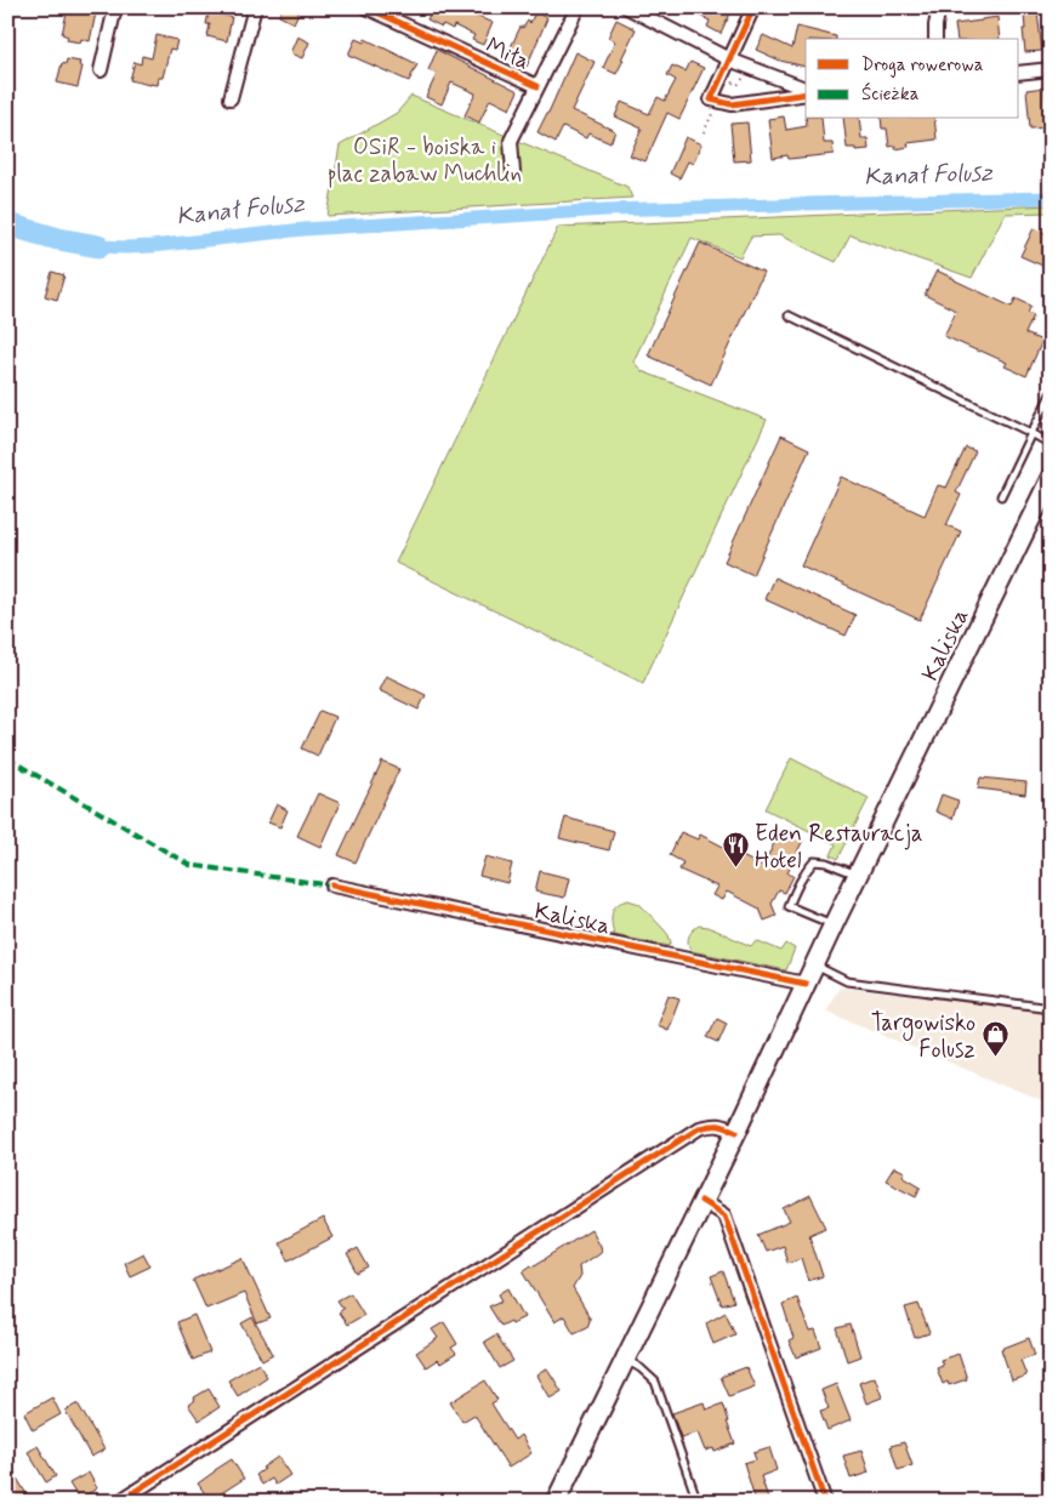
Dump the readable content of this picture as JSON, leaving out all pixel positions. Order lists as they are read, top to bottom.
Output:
{
  "streets": {
    "main road": ["Kaliska"],
    "street": ["Miła"]
  },
  "water": ["Kanał Folusz"],
  "parks": ["OSiR - boiska i plac zabaw Muchlin"],
  "places": {
    "restaurant": ["Eden Restauracja Hotel"],
    "shop": ["Targowisko Folusz"]
  },
  "legend": ["Droga rowerowa", "Ścieżka"]
}
